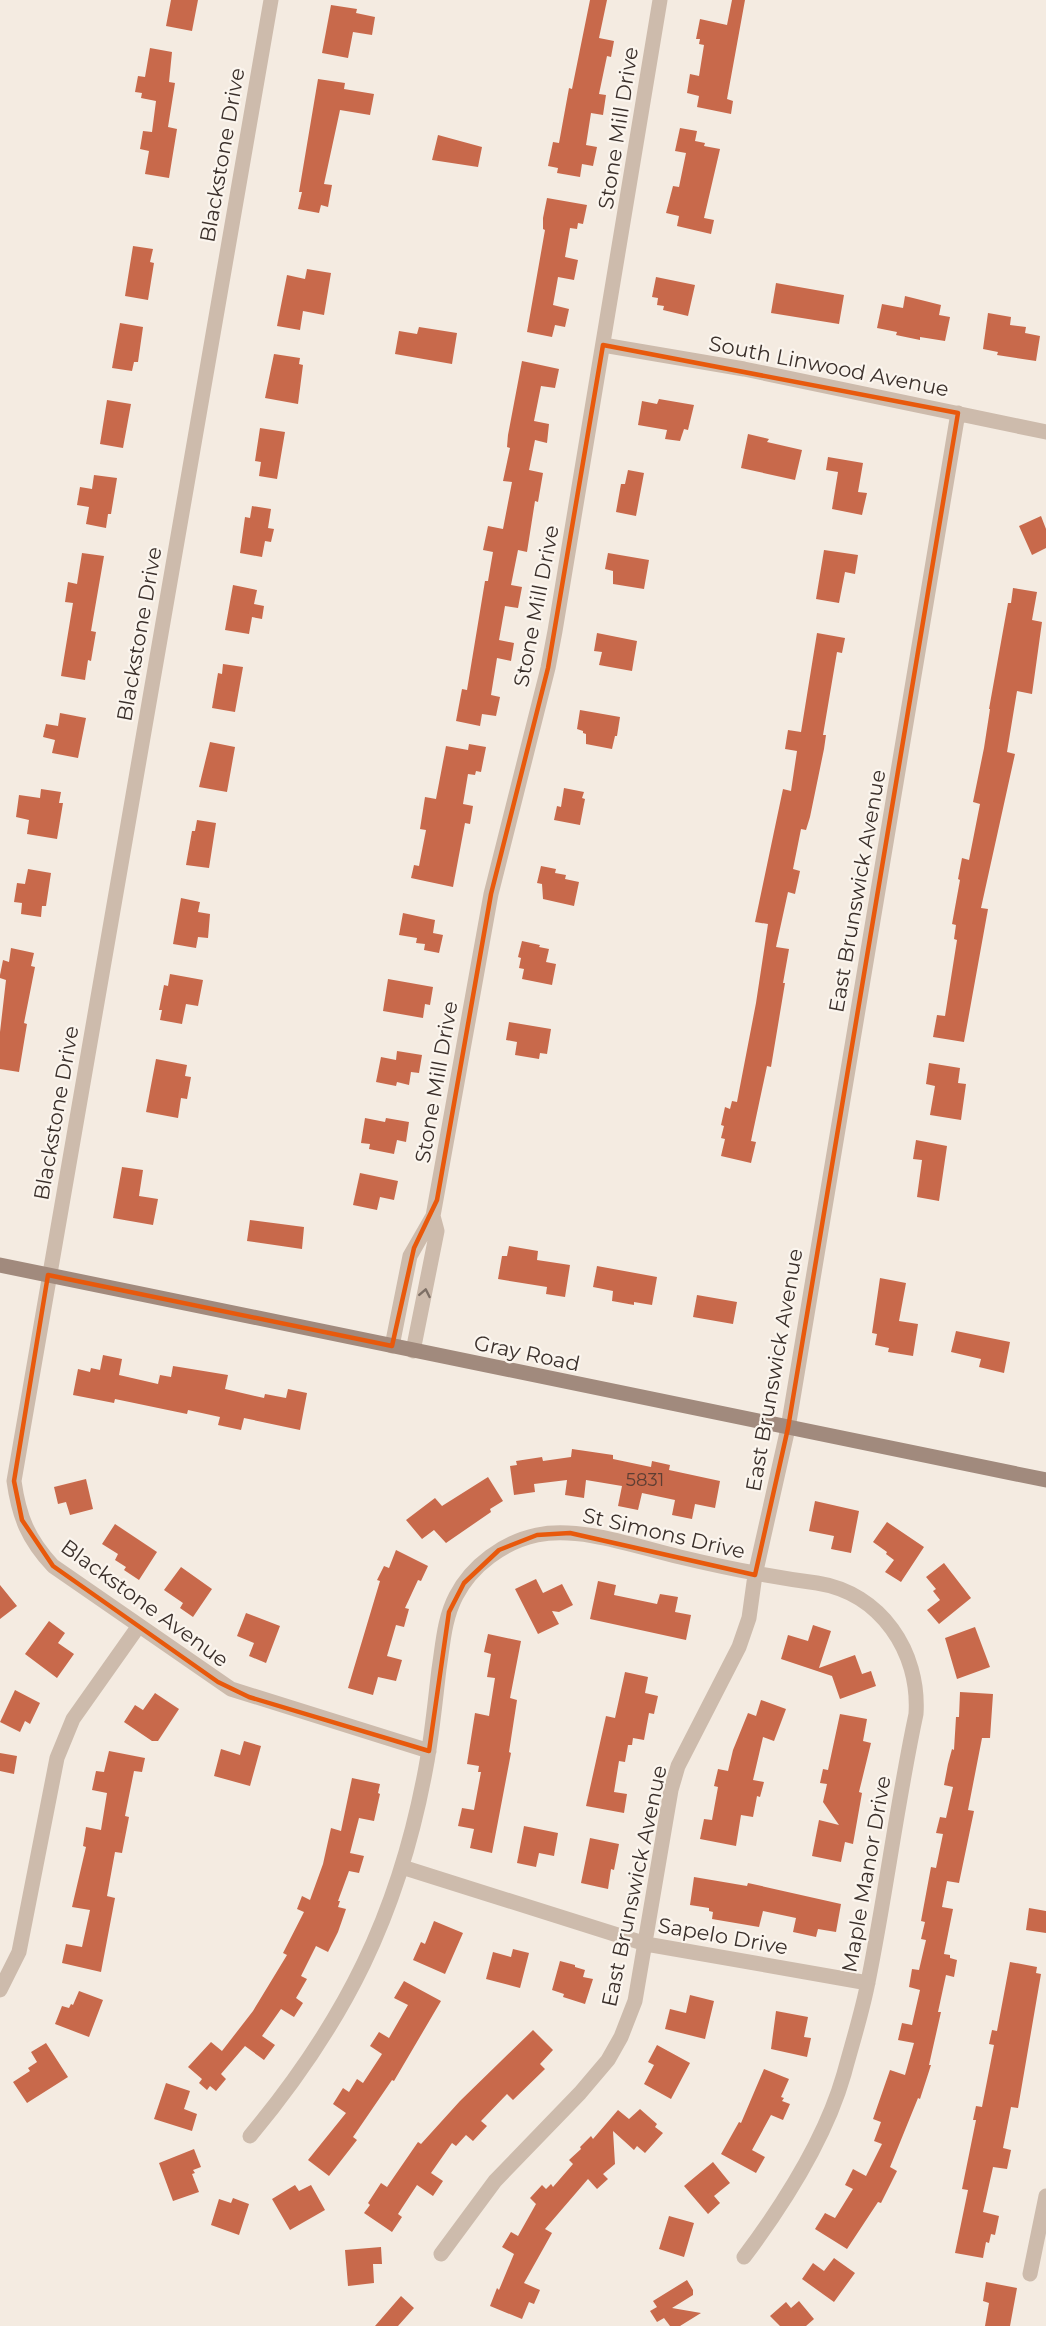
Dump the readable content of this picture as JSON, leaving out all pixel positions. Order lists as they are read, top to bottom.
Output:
{
  "streets": {
    "street": [
      "Stone Mill Drive",
      "Blackstone Drive",
      "South Linwood Avenue",
      "East Brunswick Avenue",
      "Gray Road",
      "St Simons Drive",
      "Blackstone Avenue",
      "Maple Manor Drive",
      "Sapelo Drive"
    ]
  },
  "crossings": [
    ["Stone Mill Drive", "South Linwood Avenue"],
    ["Stone Mill Drive", "Gray Road"],
    ["Blackstone Drive", "Gray Road"],
    ["Blackstone Drive", "Blackstone Avenue"],
    ["South Linwood Avenue", "East Brunswick Avenue"],
    ["East Brunswick Avenue", "Gray Road"],
    ["East Brunswick Avenue", "St Simons Drive"],
    ["East Brunswick Avenue", "Maple Manor Drive"],
    ["East Brunswick Avenue", "Sapelo Drive"],
    ["Gray Road", "Blackstone Avenue"],
    ["St Simons Drive", "Blackstone Avenue"],
    ["St Simons Drive", "Maple Manor Drive"],
    ["St Simons Drive", "Sapelo Drive"],
    ["Maple Manor Drive", "Sapelo Drive"]
  ],
  "house_numbers": ["5831"]
}
